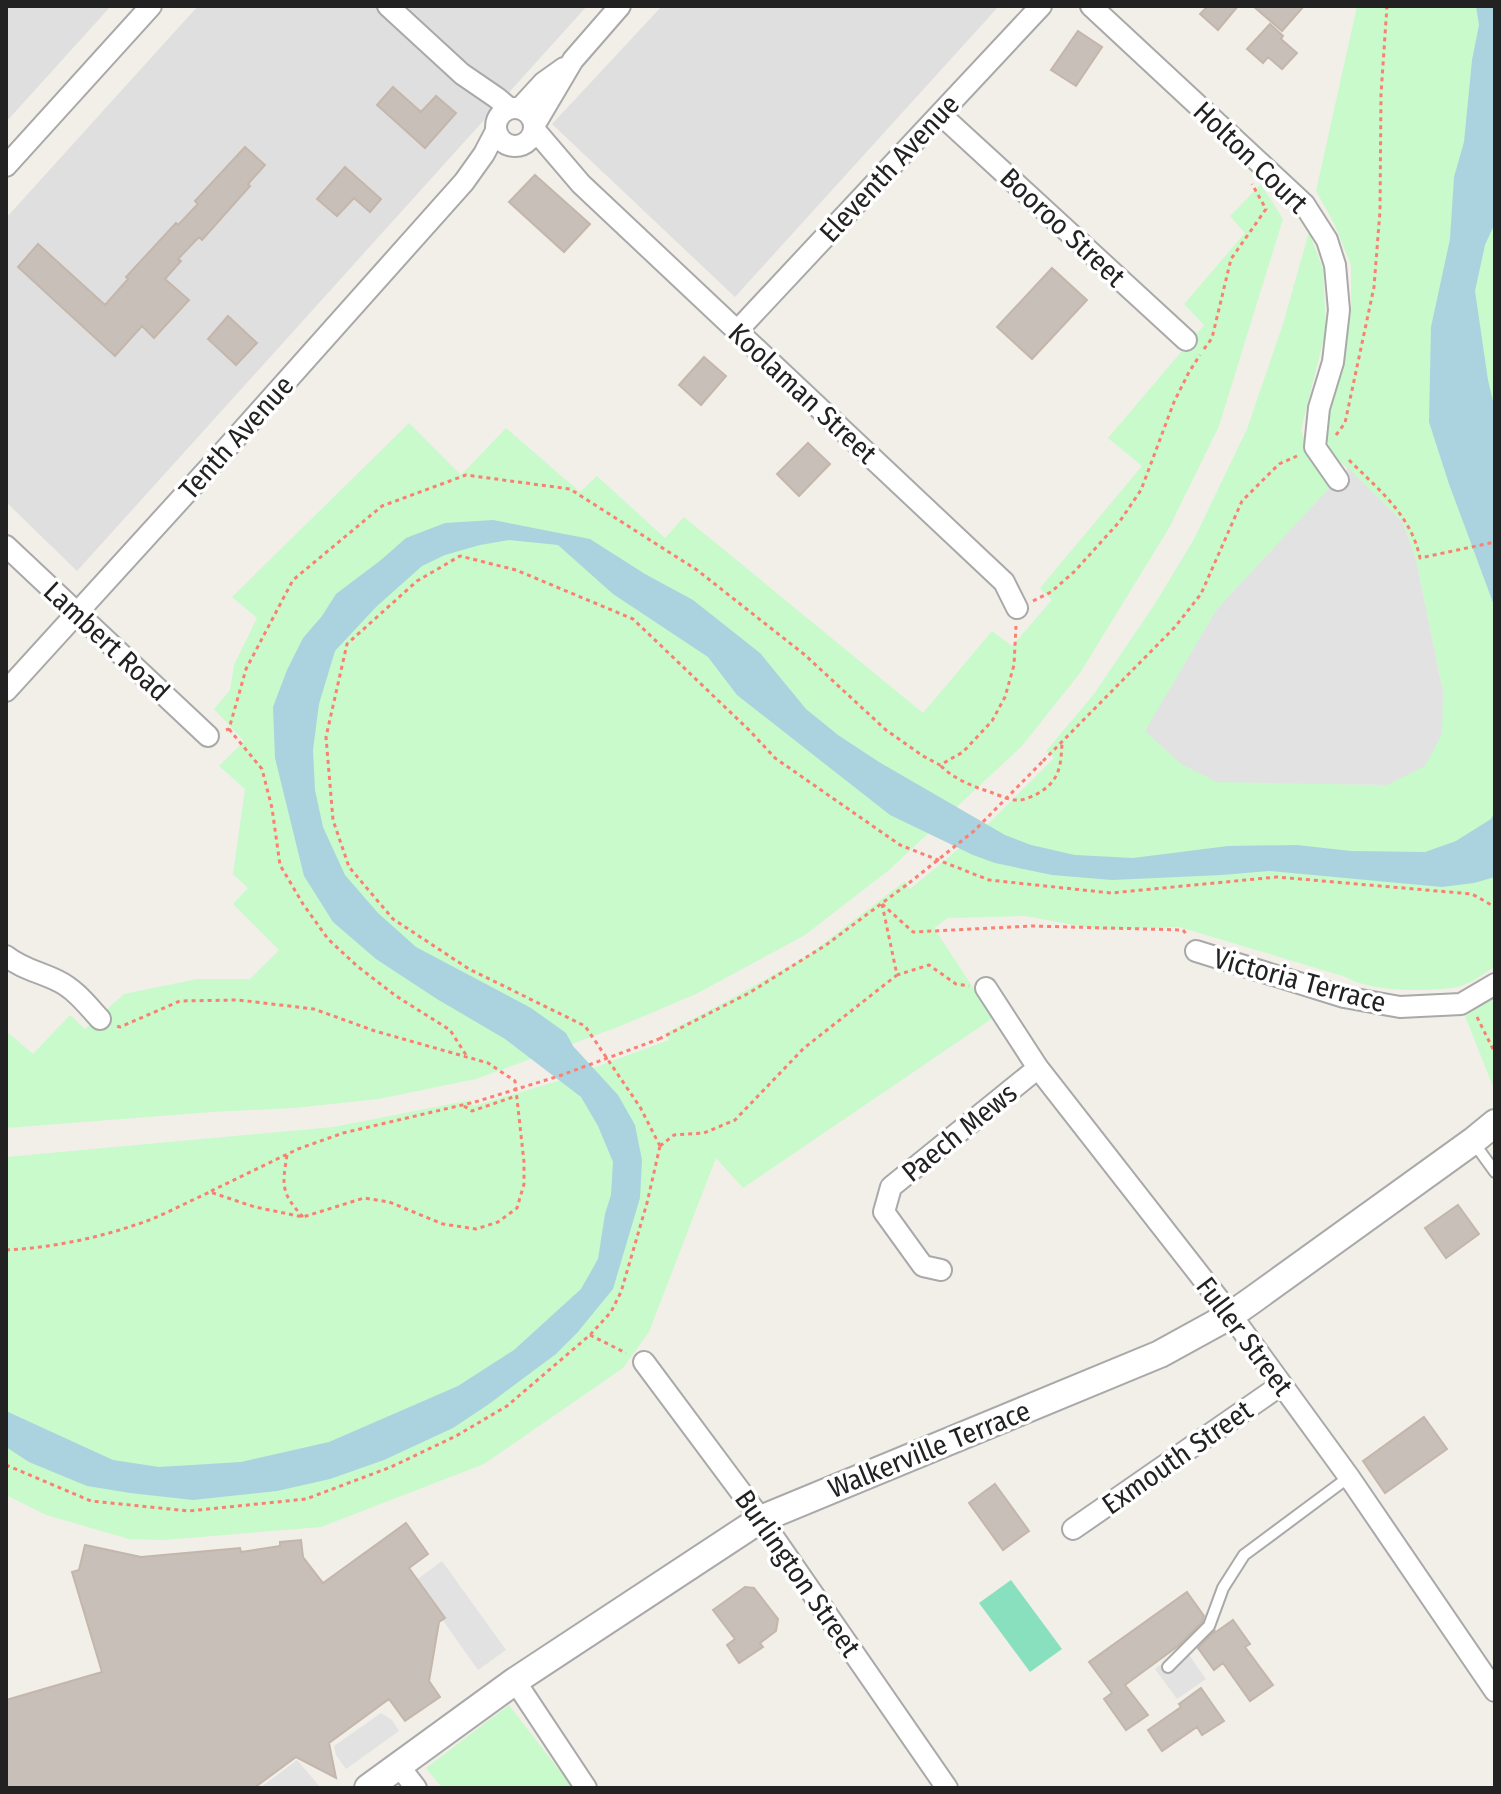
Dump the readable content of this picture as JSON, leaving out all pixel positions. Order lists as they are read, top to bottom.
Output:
{
  "streets": {
    "street": [
      "Holton Court",
      "Eleventh Avenue",
      "Booroo Street",
      "Koolaman Street",
      "Tenth Avenue",
      "Lambert Road",
      "Victoria Terrace",
      "Paech Mews",
      "Fuller Street",
      "Walkerville Terrace",
      "Exmouth Street",
      "Burlington Street"
    ]
  },
  "crossings": [
    ["Eleventh Avenue", "Booroo Street"],
    ["Eleventh Avenue", "Koolaman Street"],
    ["Koolaman Street", "Tenth Avenue"],
    ["Tenth Avenue", "Lambert Road"],
    ["Paech Mews", "Fuller Street"],
    ["Fuller Street", "Walkerville Terrace"],
    ["Fuller Street", "Exmouth Street"],
    ["Walkerville Terrace", "Burlington Street"]
  ]
}
